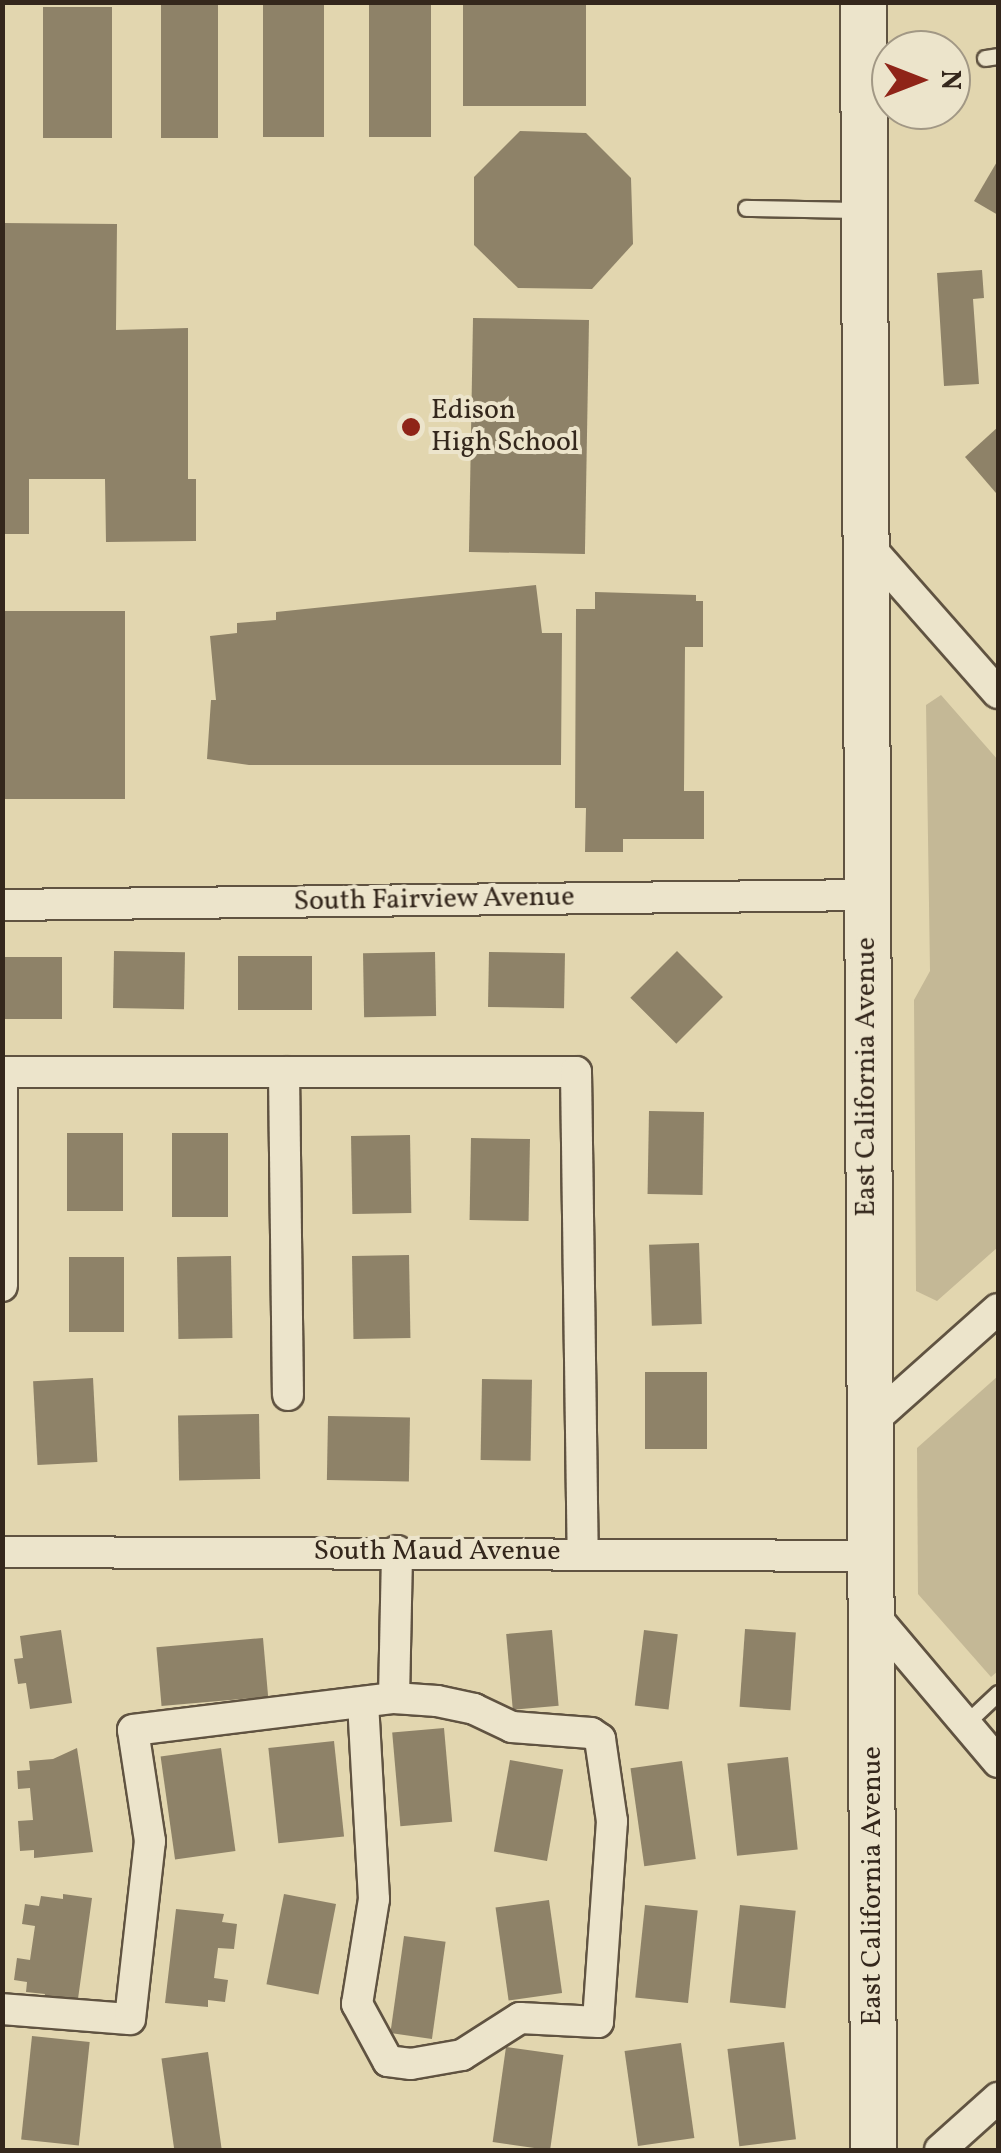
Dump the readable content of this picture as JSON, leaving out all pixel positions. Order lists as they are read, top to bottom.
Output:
{
  "streets": {
    "main road": ["East California Avenue"],
    "street": ["South Fairview Avenue", "South Maud Avenue"]
  },
  "crossings": [
    ["South Fairview Avenue", "East California Avenue"],
    ["East California Avenue", "South Maud Avenue"]
  ],
  "places": ["Edison High School"],
  "north": "right"
}
